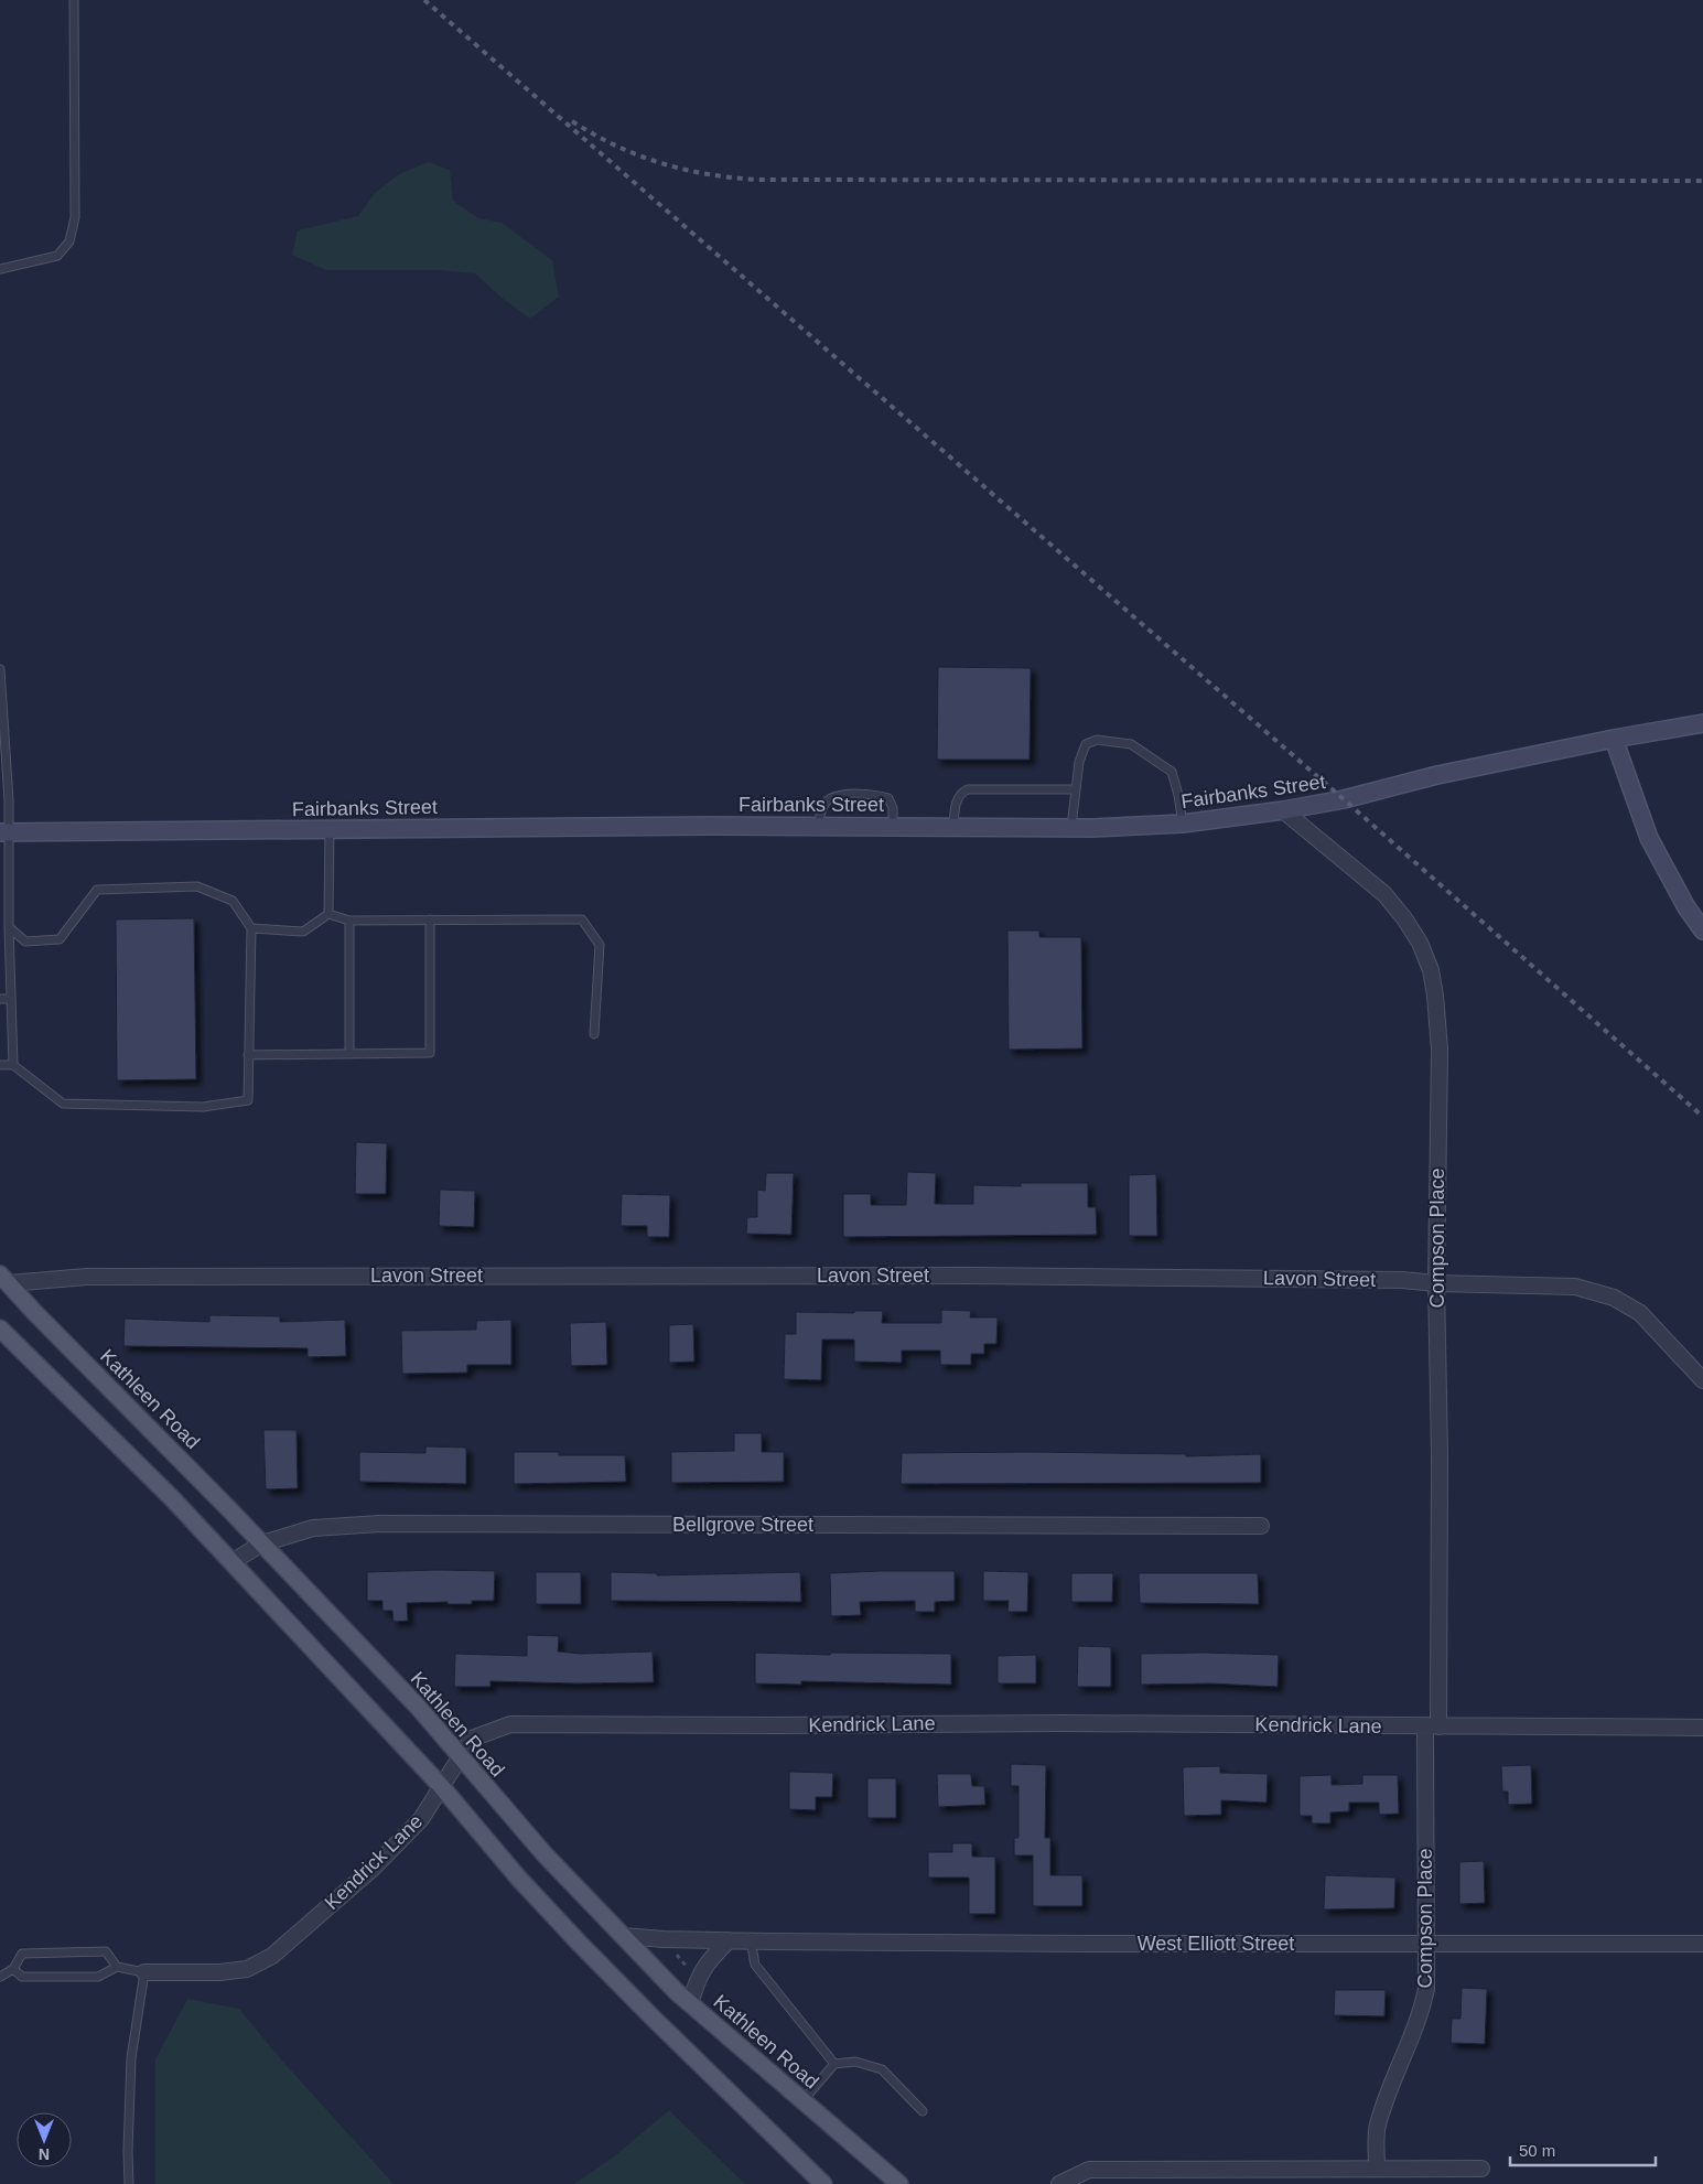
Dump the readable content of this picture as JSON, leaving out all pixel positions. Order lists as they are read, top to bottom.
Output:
{
  "streets": {
    "main road": ["Kathleen Road"],
    "street": [
      "Fairbanks Street",
      "Compson Place",
      "Lavon Street",
      "Bellgrove Street",
      "Kendrick Lane",
      "West Elliott Street"
    ]
  },
  "crossings": [
    ["Fairbanks Street", "Compson Place"],
    ["Compson Place", "Lavon Street"],
    ["Compson Place", "Kendrick Lane"],
    ["Compson Place", "West Elliott Street"],
    ["Lavon Street", "Kathleen Road"],
    ["Kathleen Road", "Bellgrove Street"],
    ["Kathleen Road", "Kendrick Lane"],
    ["Kathleen Road", "West Elliott Street"]
  ],
  "scale_bar": "50 m",
  "north": "bottom"
}
